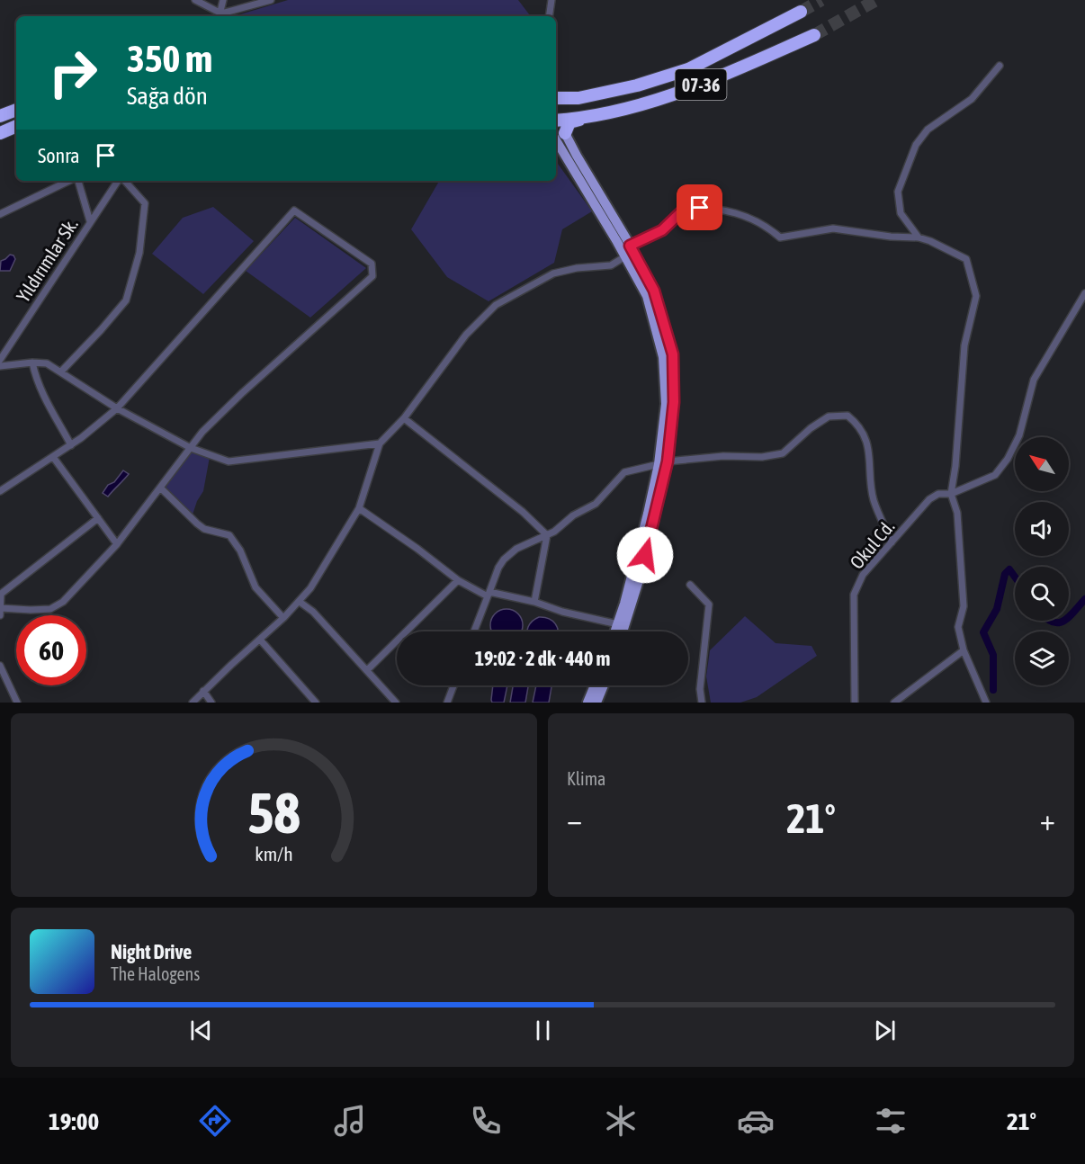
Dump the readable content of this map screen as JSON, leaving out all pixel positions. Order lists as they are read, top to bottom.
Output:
{
  "streets": {
    "highway": ["07-36"],
    "street": ["Yıldırımlar Sk.", "Okul Cd."]
  },
  "north": "top left",
  "page": {
    "turn": ["350 m", "Sağa dön"],
    "then": "Sonra",
    "limit": "60",
    "trip": "19:02 · 2 dk · 440 m",
    "tile": "Klima",
    "heat": ["−", "21°", "+"],
    "song": ["Night Drive", "The Halogens"],
    "tabs": ["19:00", "21°"],
    "gauge": ["58", "km/h"]
  }
}
